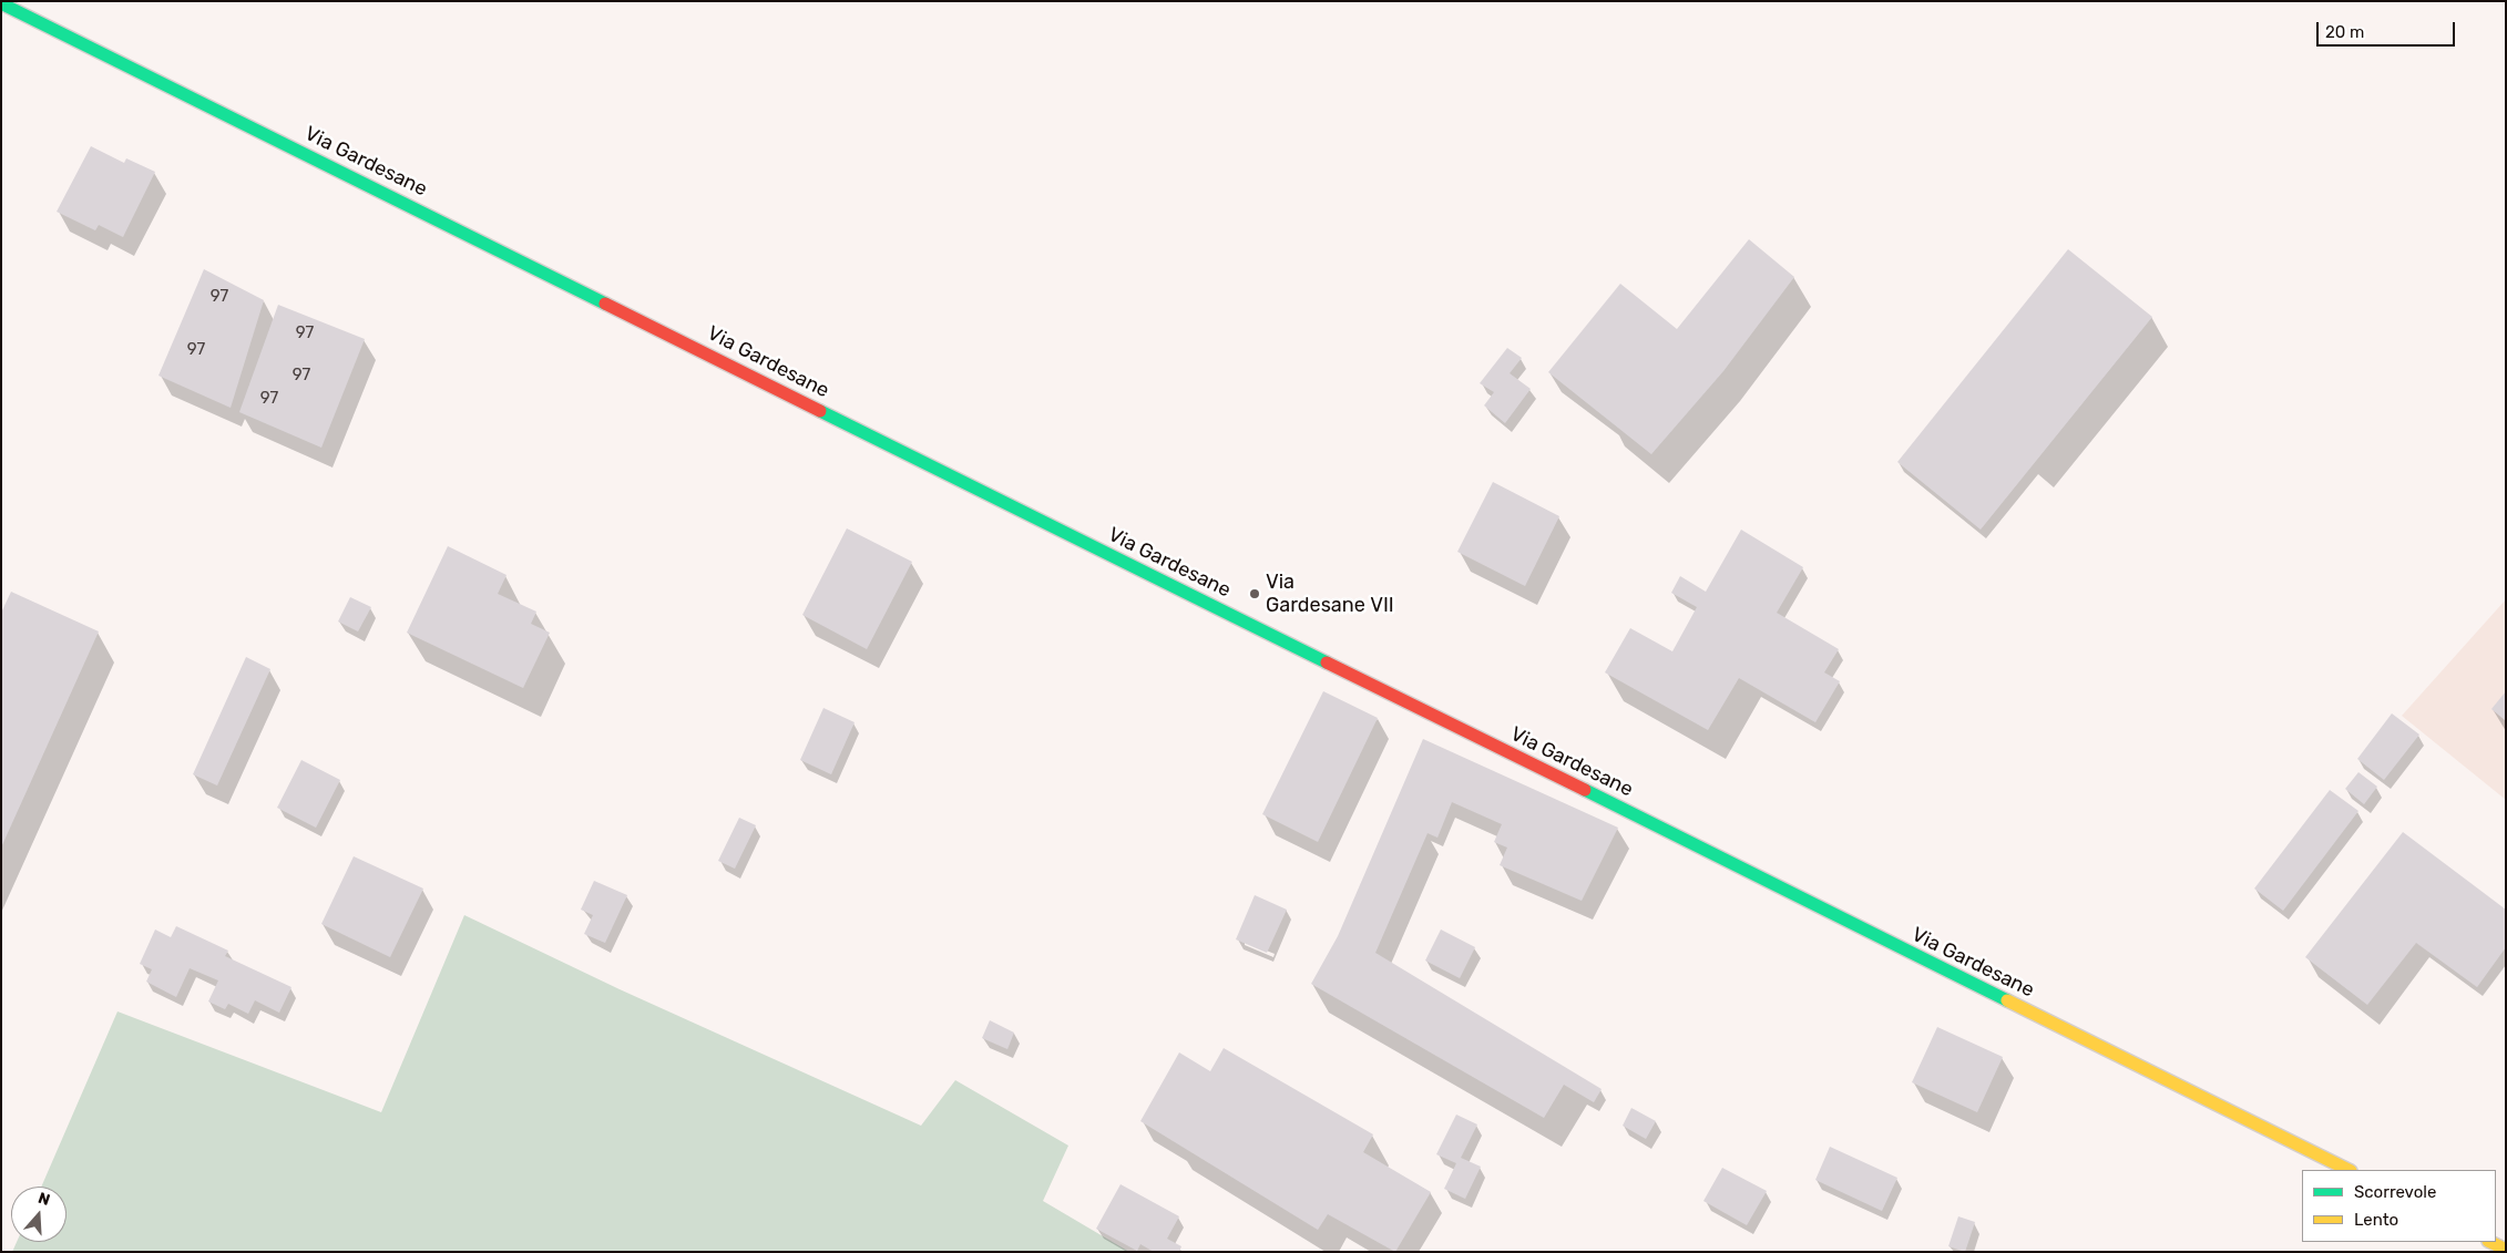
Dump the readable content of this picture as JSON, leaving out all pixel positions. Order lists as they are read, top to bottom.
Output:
{
  "streets": {
    "main road": ["Via Gardesane"]
  },
  "places": ["Via Gardesane VII"],
  "house_numbers": [
    "97",
    "97",
    "97",
    "97",
    "97"
  ],
  "legend": ["Scorrevole", "Lento"],
  "scale_bar": "20 m",
  "north": "top"
}
